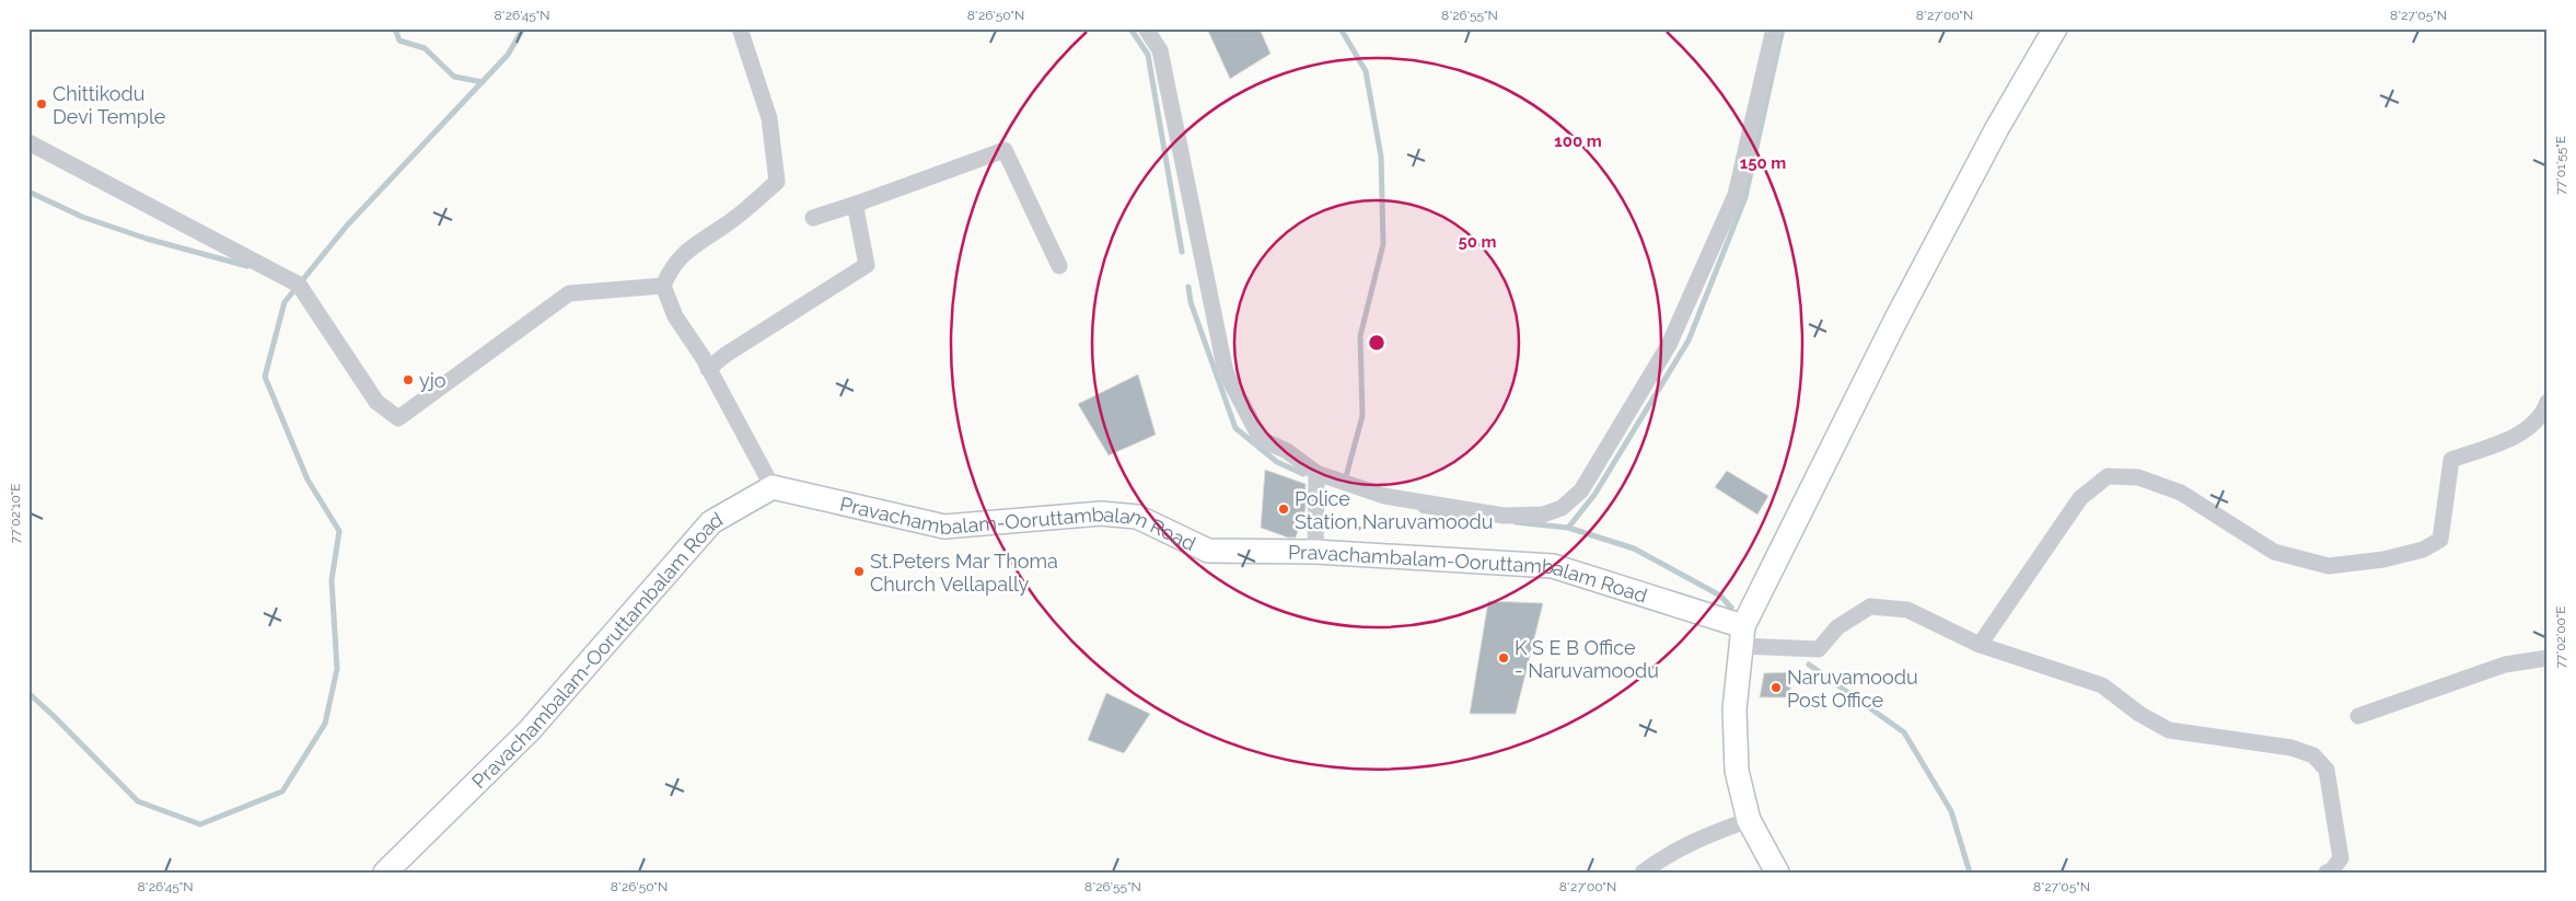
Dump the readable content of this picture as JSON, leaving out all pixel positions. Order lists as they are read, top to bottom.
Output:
{
  "streets": {
    "street": ["Pravachambalam-Ooruttambalam Road"]
  },
  "places": [
    "Chittikodu Devi Temple",
    "yjo",
    "Police Station,Naruvamoodu",
    "St.Peters Mar Thoma Church Vellapally",
    "K S E B Office - Naruvamoodu",
    "Naruvamoodu Post Office"
  ],
  "coordinates": [
    "8°26'45\"N",
    "8°26'50\"N",
    "8°26'55\"N",
    "8°27'00\"N",
    "8°27'05\"N",
    "77°01'55\"E",
    "77°02'10\"E",
    "77°02'00\"E"
  ],
  "rings": ["100 m", "150 m", "50 m"]
}
